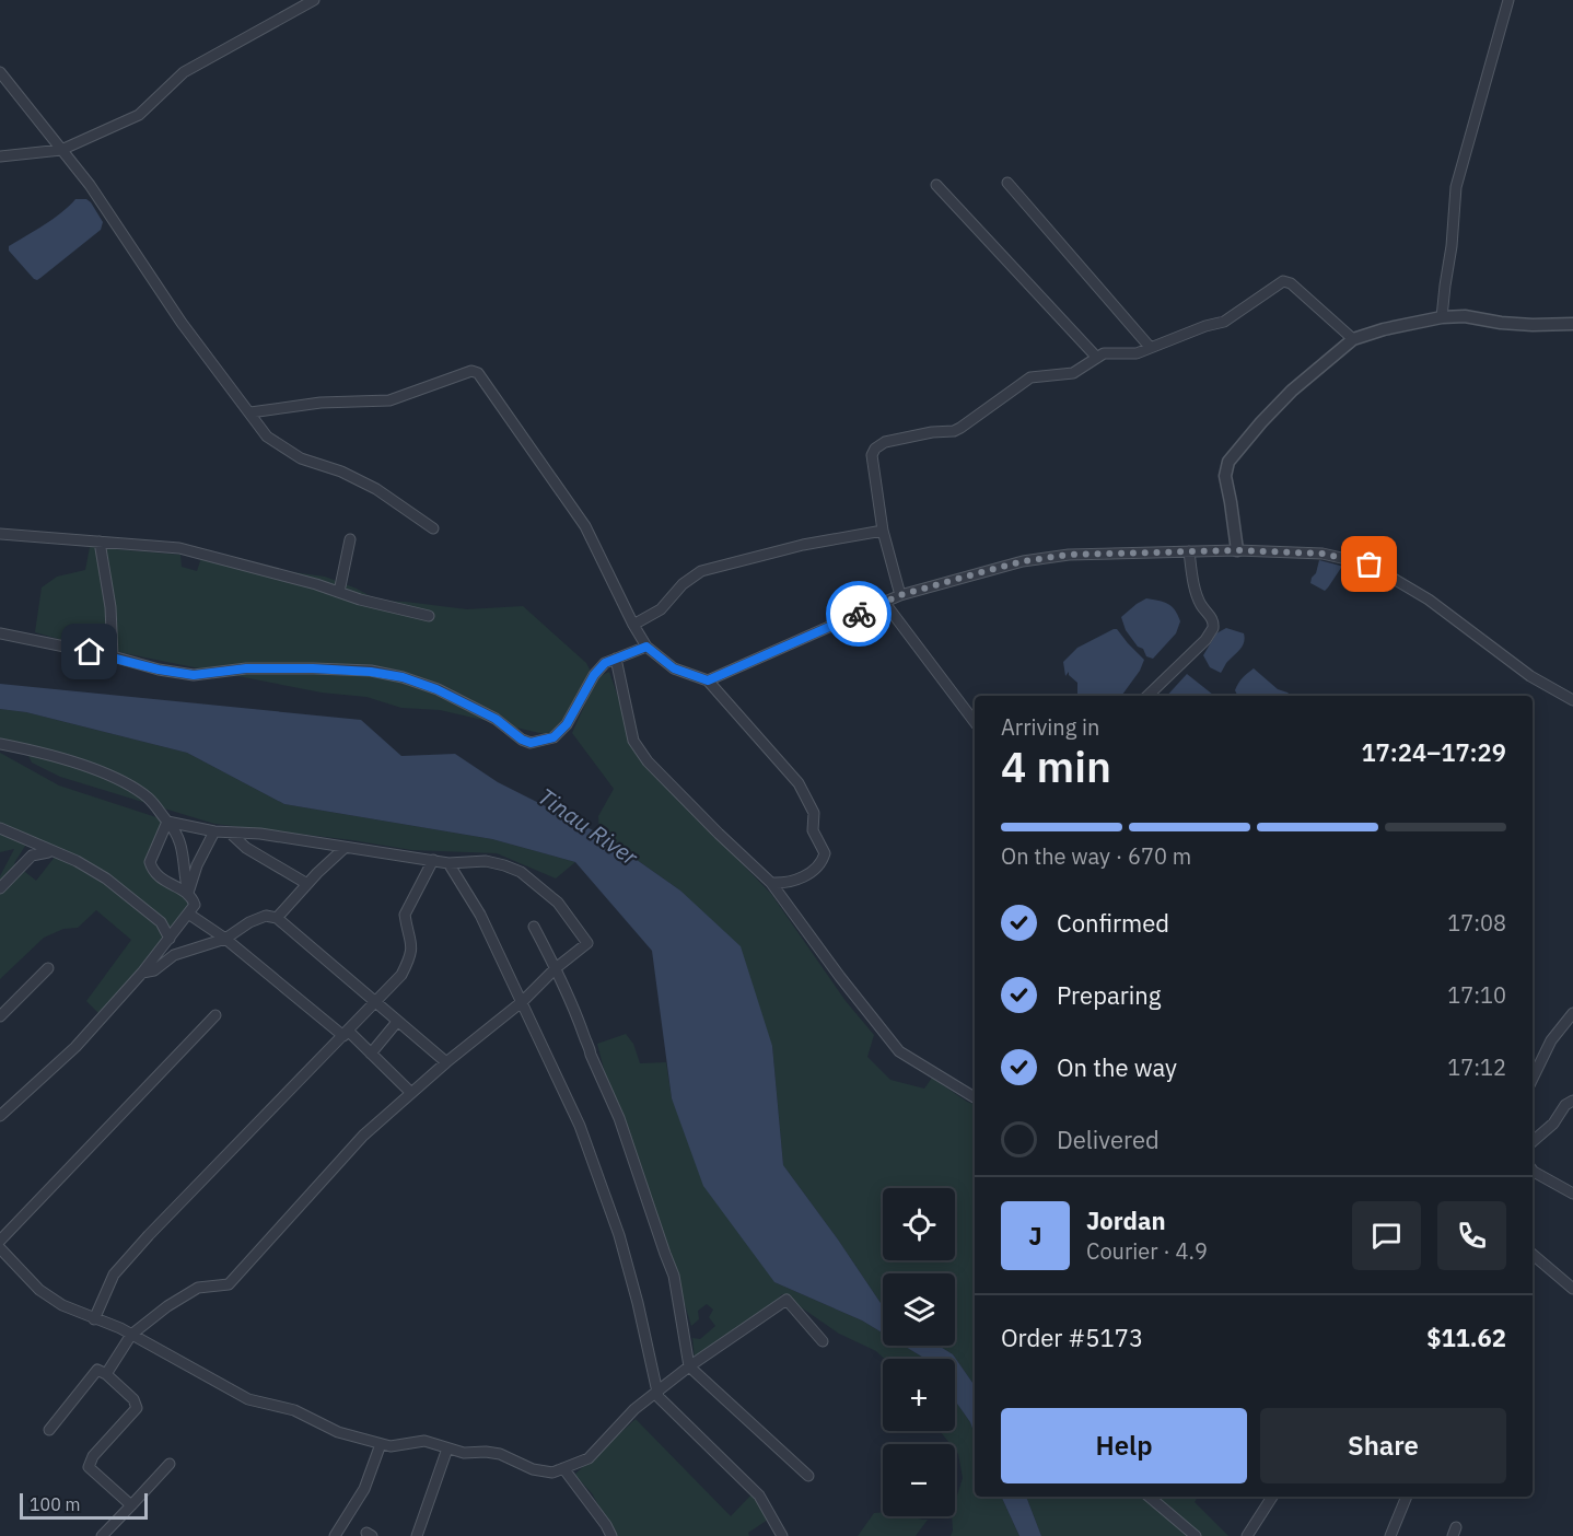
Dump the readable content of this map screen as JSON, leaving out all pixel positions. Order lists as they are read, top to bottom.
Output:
{
  "water": ["Tinau River"],
  "scale_bar": "100 m",
  "page": {
    "heading": ["4 min", "Arriving in", "17:24–17:29"],
    "panel": [
      "Jordan",
      "Courier · 4.9",
      "Order #5173",
      "$11.62"
    ],
    "bar": "On the way · 670 m",
    "list": [
      ["Confirmed", "17:08"],
      ["Preparing", "17:10"],
      ["On the way", "17:12"],
      "Delivered"
    ],
    "map_buttons": ["+", "−"],
    "round": "J",
    "buttons": ["Help", "Share"],
    "scale": "100 m"
  }
}
